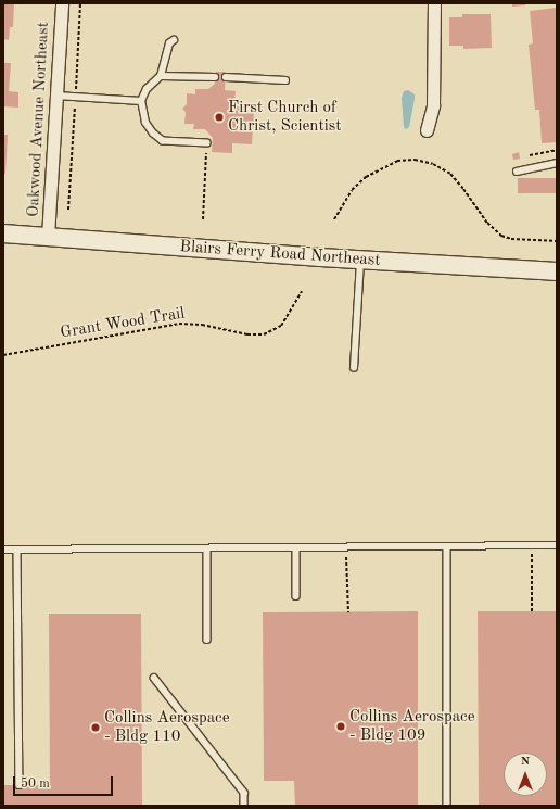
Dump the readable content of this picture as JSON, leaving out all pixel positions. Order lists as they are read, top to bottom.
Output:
{
  "streets": {
    "main road": ["Blairs Ferry Road Northeast"],
    "street": ["Oakwood Avenue Northeast"],
    "path": ["Grant Wood Trail"]
  },
  "crossings": [
    ["Oakwood Avenue Northeast", "Blairs Ferry Road Northeast"]
  ],
  "places": ["First Church of Christ, Scientist", "Collins Aerospace - Bldg 109", "Collins Aerospace - Bldg 110"],
  "scale_bar": "50 m",
  "north": "top"
}
